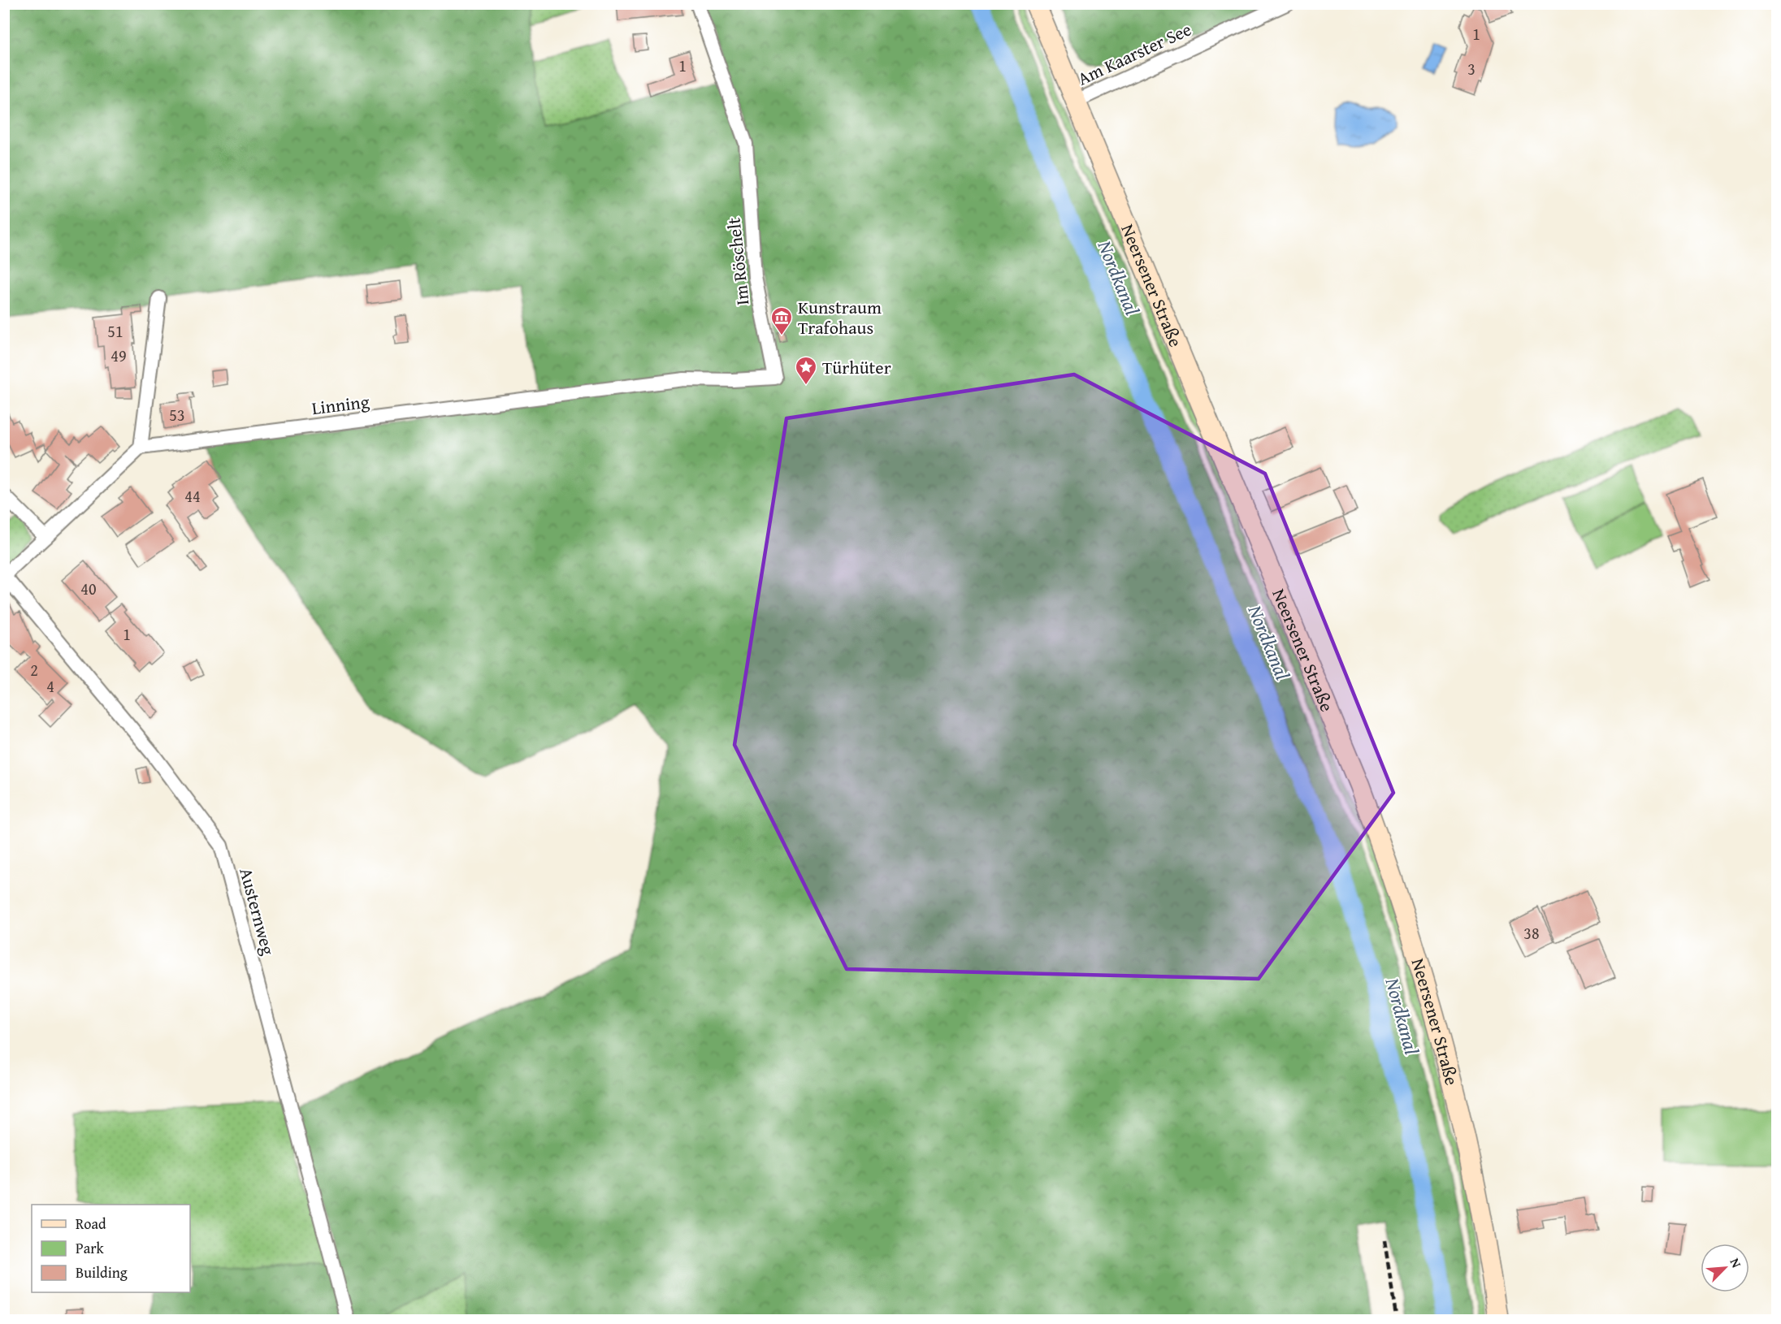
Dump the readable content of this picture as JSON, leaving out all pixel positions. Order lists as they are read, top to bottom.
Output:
{
  "streets": {
    "main road": ["Neersener Straße"],
    "street": [
      "Am Kaarster See",
      "Im Röschelt",
      "Linning",
      "Austernweg"
    ]
  },
  "crossings": [
    ["Am Kaarster See", "Neersener Straße"],
    ["Im Röschelt", "Linning"]
  ],
  "water": ["Nordkanal"],
  "places": {
    "museum": ["Kunstraum Trafohaus"],
    "place": ["Türhüter"]
  },
  "house_numbers": [
    "1",
    "1",
    "3",
    "51",
    "49",
    "53",
    "44",
    "40",
    "1",
    "2",
    "4",
    "38"
  ],
  "legend": ["Road", "Park", "Building"],
  "north": "top right"
}
